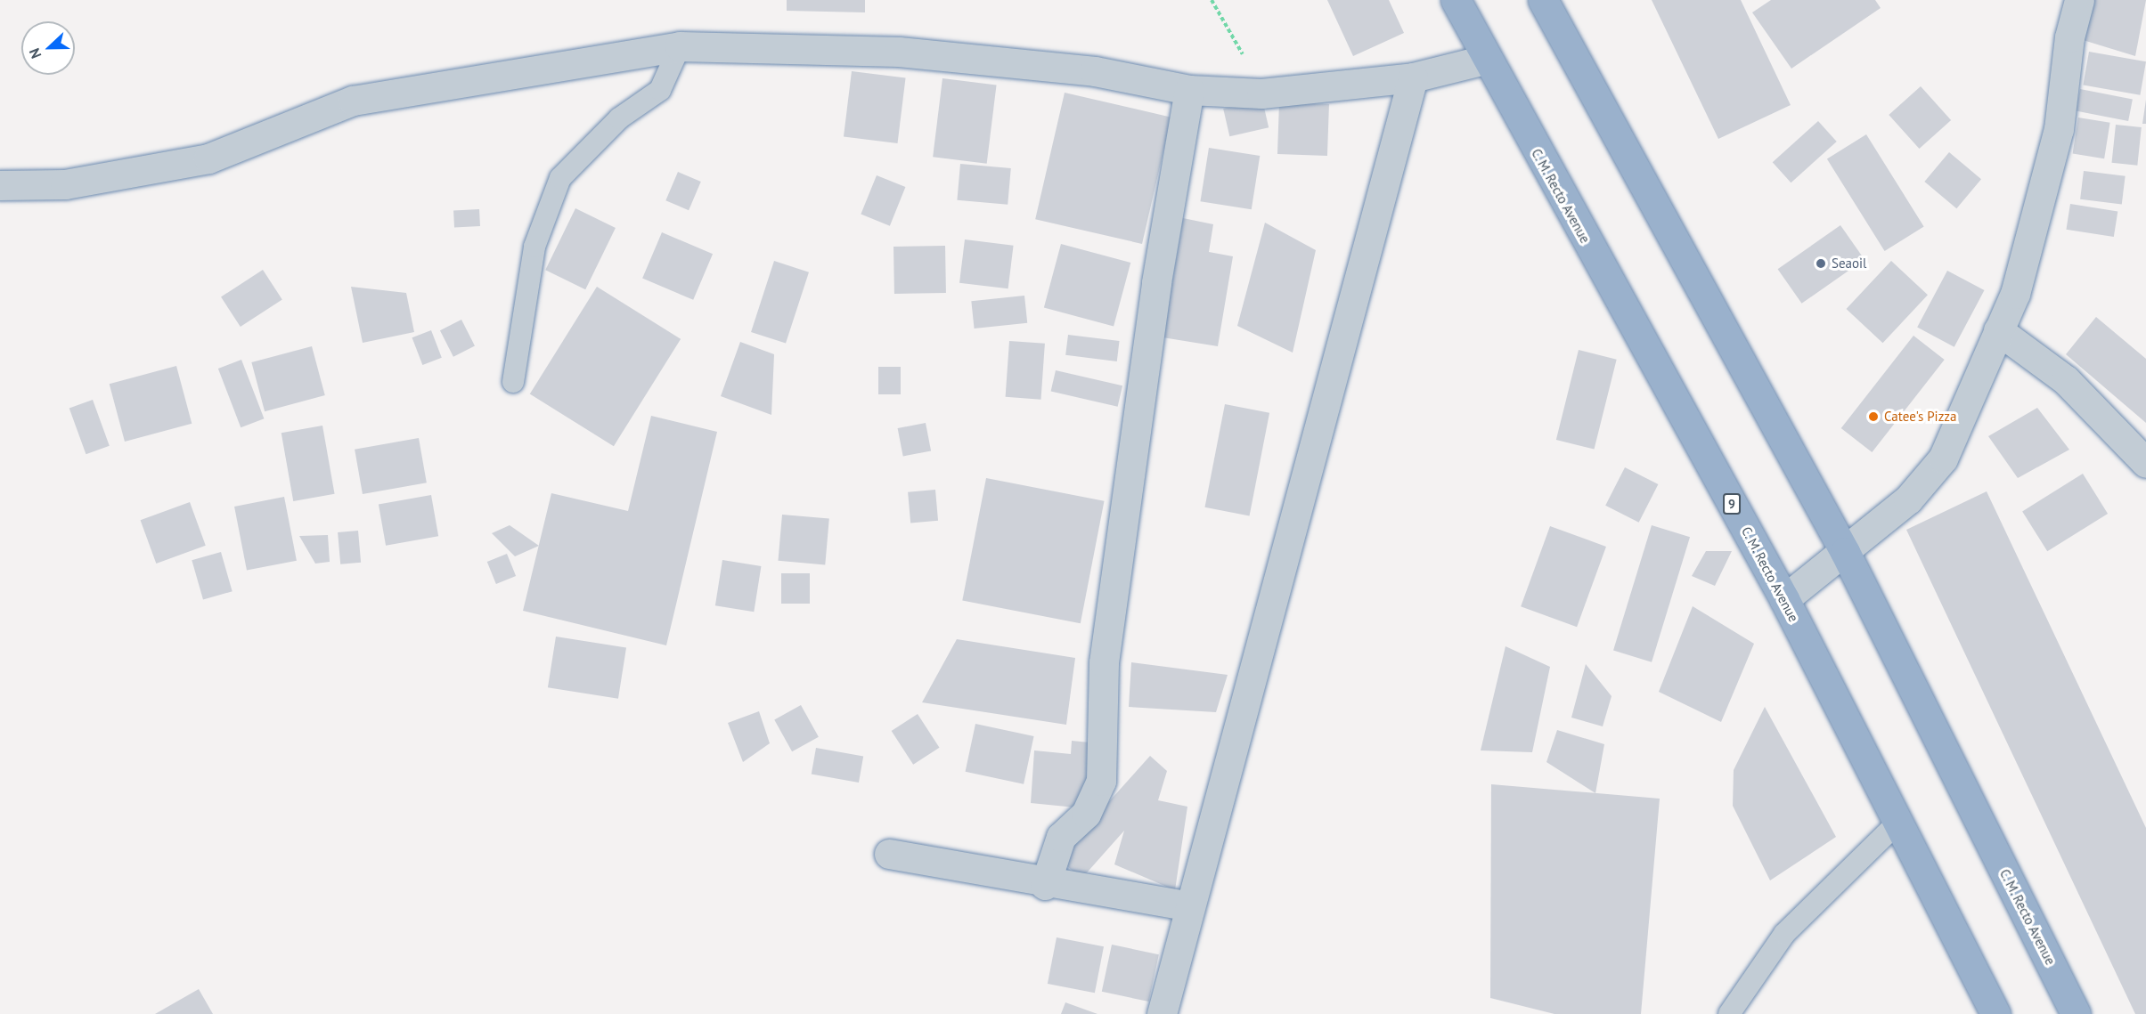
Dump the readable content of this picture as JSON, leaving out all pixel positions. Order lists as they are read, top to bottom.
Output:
{
  "streets": {
    "highway": ["C. M. Recto Avenue", "9"]
  },
  "places": ["Seaoil", "Catee's Pizza"],
  "north": "left"
}
